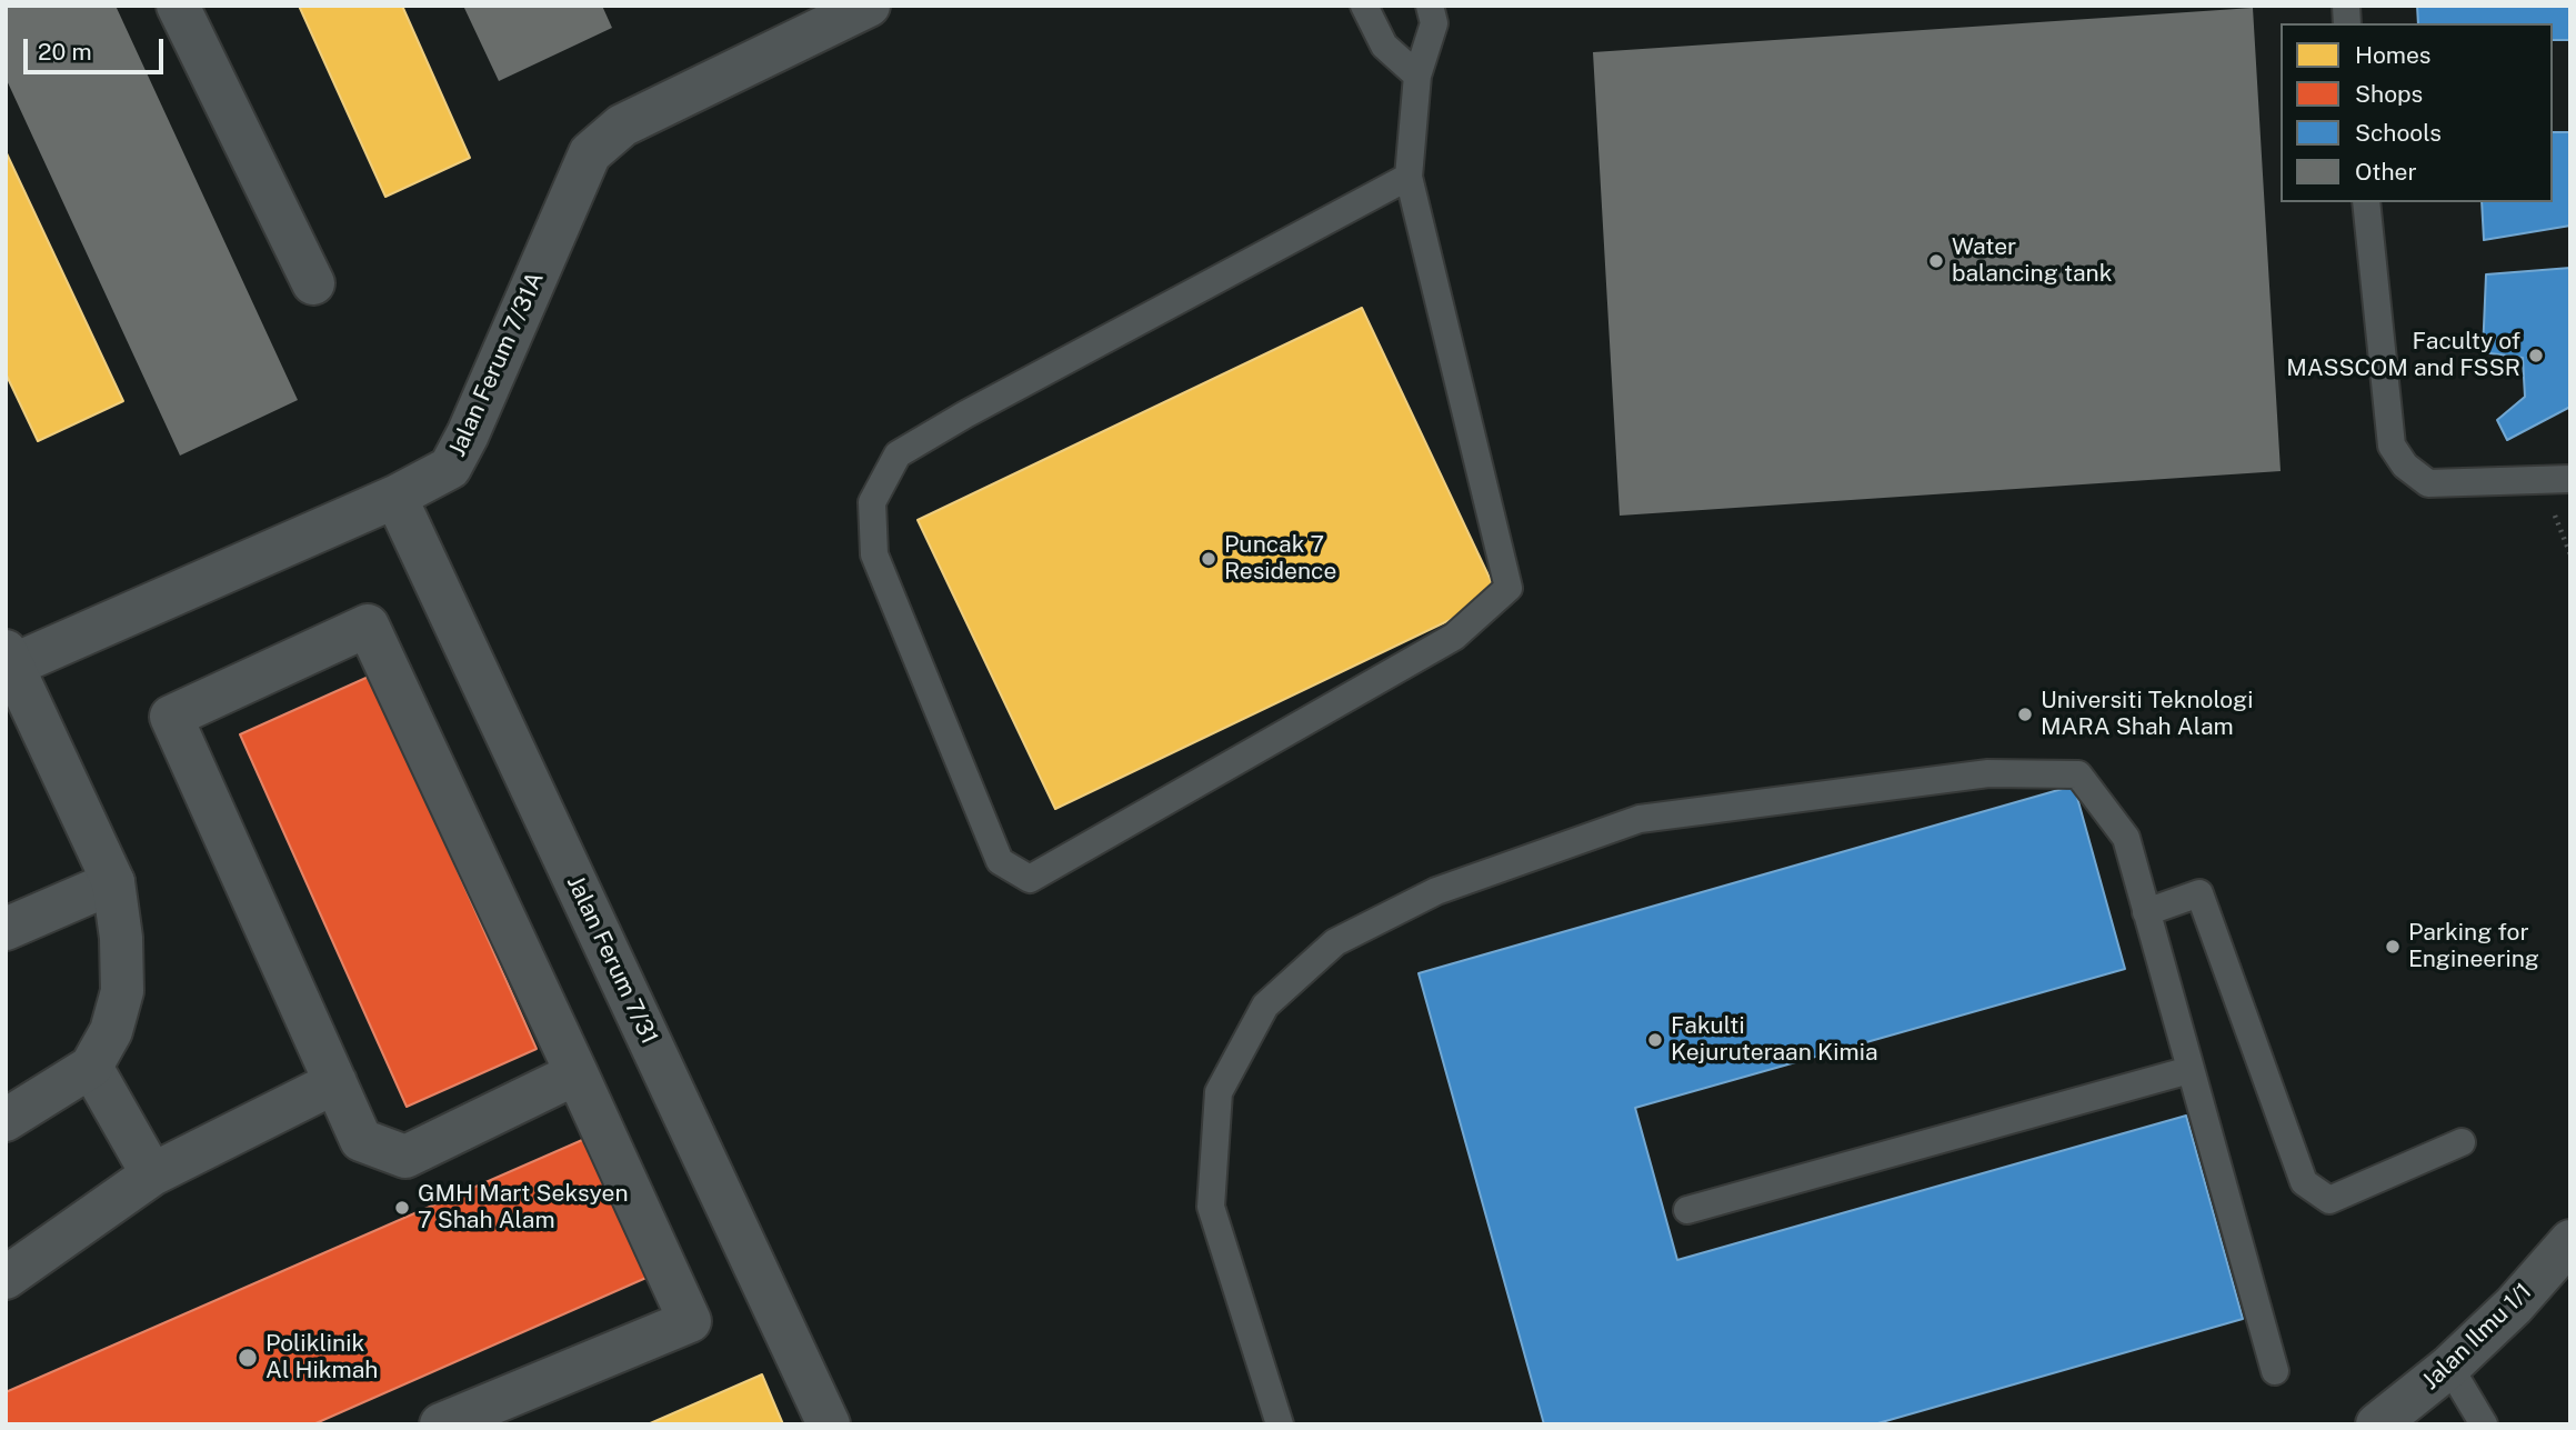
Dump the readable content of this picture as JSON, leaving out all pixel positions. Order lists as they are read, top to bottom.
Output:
{
  "streets": {
    "street": ["Jalan Ferum 7/31A", "Jalan Ferum 7/31", "Jalan Ilmu 1/1"]
  },
  "crossings": [
    ["Jalan Ferum 7/31A", "Jalan Ferum 7/31"]
  ],
  "places": [
    "Water balancing tank",
    "Faculty of MASSCOM and FSSR",
    "Puncak 7 Residence",
    "Universiti Teknologi MARA Shah Alam",
    "Parking for Engineering",
    "Fakulti Kejuruteraan Kimia",
    "GMH Mart Seksyen 7 Shah Alam",
    "Poliklinik Al Hikmah"
  ],
  "legend": [
    "Homes",
    "Shops",
    "Schools",
    "Other"
  ],
  "scale_bar": "20 m"
}
